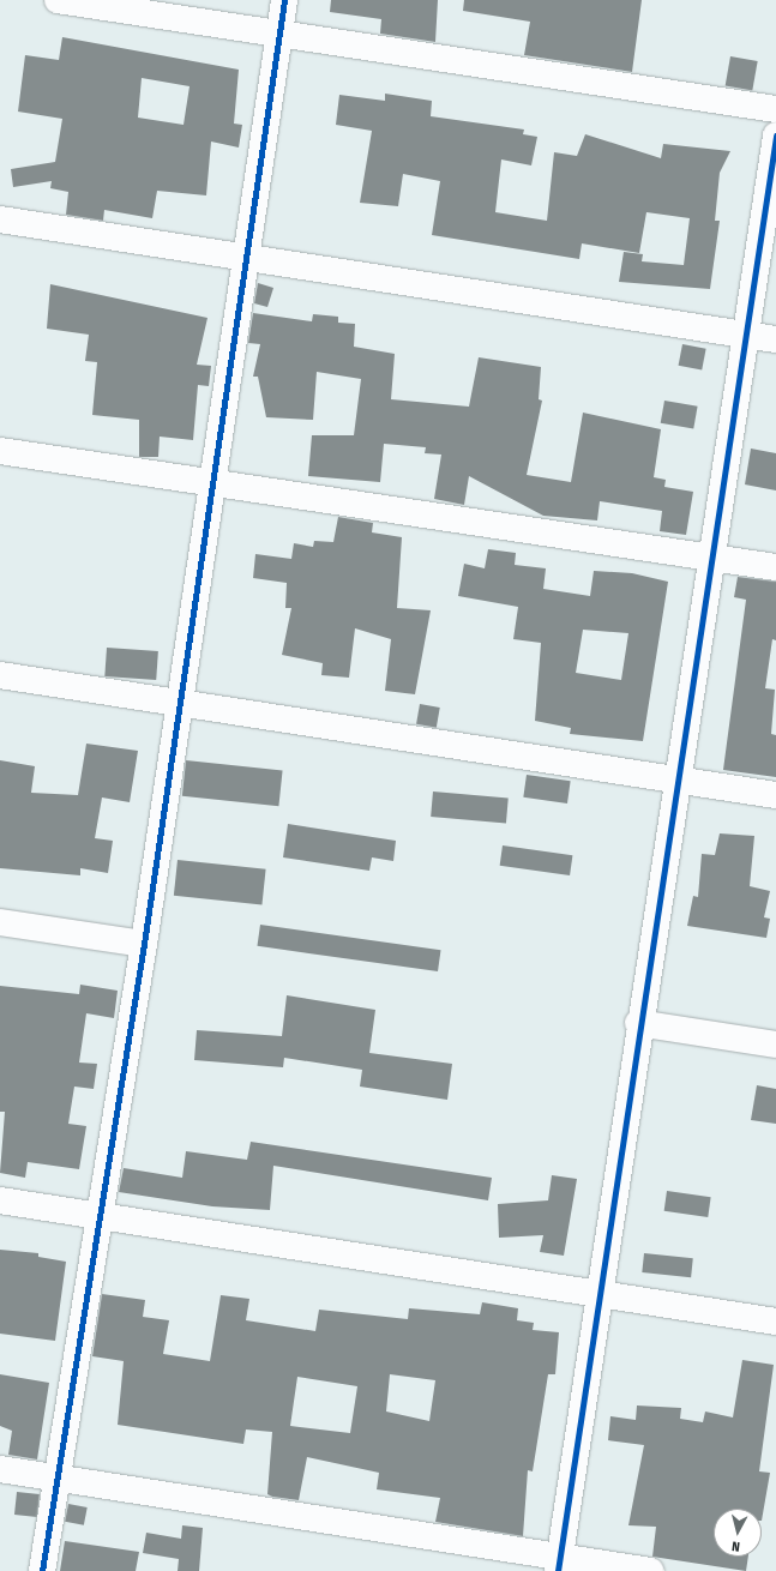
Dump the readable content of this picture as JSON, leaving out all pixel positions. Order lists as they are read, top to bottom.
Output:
{
  "north": "bottom"
}
